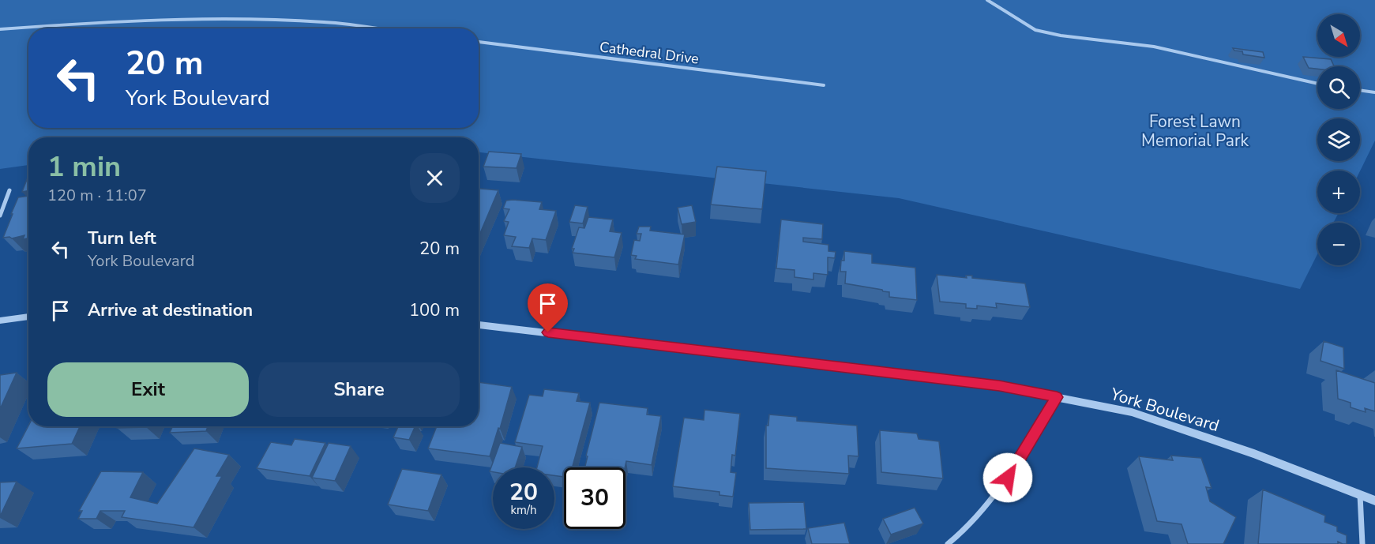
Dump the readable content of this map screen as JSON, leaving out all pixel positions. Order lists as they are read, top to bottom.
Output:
{
  "streets": {
    "street": ["York Boulevard"],
    "lane": ["Cathedral Drive"]
  },
  "parks": ["Forest Lawn Memorial Park"],
  "north": "bottom right",
  "page": {
    "map_buttons": ["+", "−"],
    "turn": ["20 m", "York Boulevard"],
    "heading": ["1 min", "120 m · 11:07"],
    "list": [
      {
        "name": "Turn left",
        "note": "York Boulevard",
        "value": "20 m"
      },
      {
        "name": "Arrive at destination",
        "value": "100 m"
      }
    ],
    "buttons": ["Exit", "Share"],
    "speed": "20 km/h",
    "limit": "30"
  }
}
